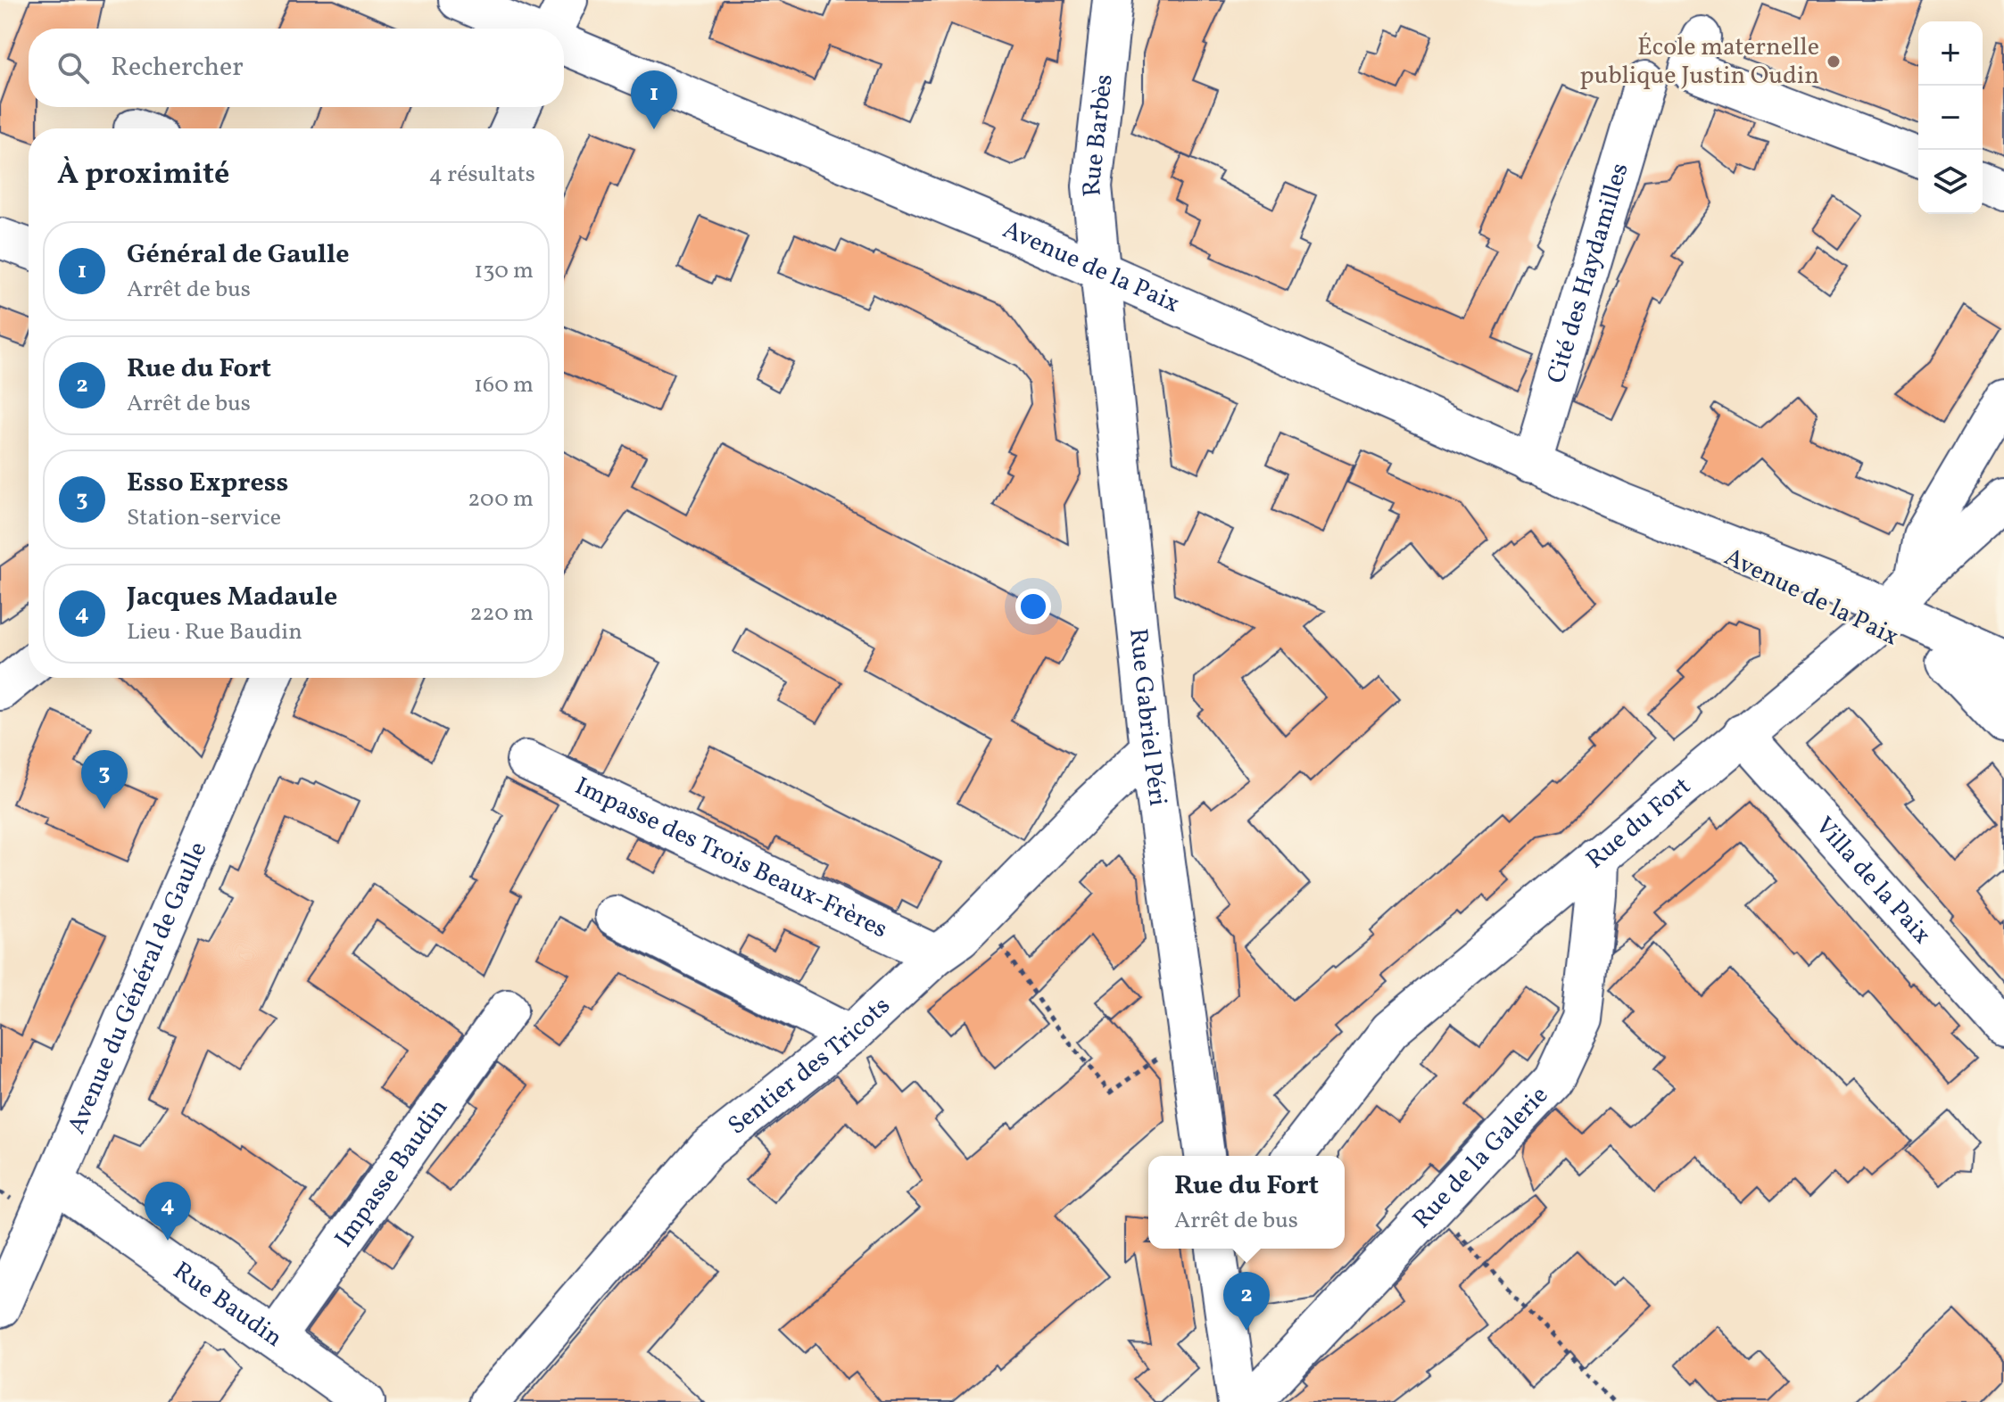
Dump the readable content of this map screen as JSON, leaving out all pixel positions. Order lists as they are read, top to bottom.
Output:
{
  "streets": {
    "street": [
      "Rue Barbès",
      "Avenue de la Paix",
      "Cité des Haydamilles",
      "Rue Gabriel Péri",
      "Rue du Fort",
      "Impasse des Trois Beaux-Frères",
      "Villa de la Paix",
      "Avenue du Général de Gaulle",
      "Sentier des Tricots",
      "Rue de la Galerie",
      "Impasse Baudin",
      "Rue Baudin"
    ]
  },
  "crossings": [
    ["Rue Barbès", "Avenue de la Paix"],
    ["Rue Barbès", "Rue Gabriel Péri"],
    ["Avenue de la Paix", "Cité des Haydamilles"],
    ["Avenue de la Paix", "Rue Gabriel Péri"],
    ["Avenue de la Paix", "Rue du Fort"],
    ["Rue Gabriel Péri", "Sentier des Tricots"],
    ["Rue du Fort", "Villa de la Paix"],
    ["Rue du Fort", "Rue de la Galerie"],
    ["Impasse des Trois Beaux-Frères", "Sentier des Tricots"],
    ["Avenue du Général de Gaulle", "Rue Baudin"],
    ["Impasse Baudin", "Rue Baudin"]
  ],
  "places": ["École maternelle publique Justin Oudin"],
  "page": {
    "map_buttons": ["+", "−"],
    "search": "Rechercher",
    "pins": [
      "1",
      "3",
      "4",
      "2"
    ],
    "heading": ["À proximité", "4 résultats"],
    "list": [
      {
        "mark": "1",
        "name": "Général de Gaulle",
        "note": "Arrêt de bus",
        "value": "130 m"
      },
      {
        "mark": "2",
        "name": "Rue du Fort",
        "note": "Arrêt de bus",
        "value": "160 m"
      },
      {
        "mark": "3",
        "name": "Esso Express",
        "note": "Station-service",
        "value": "200 m"
      },
      {
        "mark": "4",
        "name": "Jacques Madaule",
        "note": "Lieu · Rue Baudin",
        "value": "220 m"
      }
    ],
    "popup": ["Rue du Fort", "Arrêt de bus"]
  }
}
